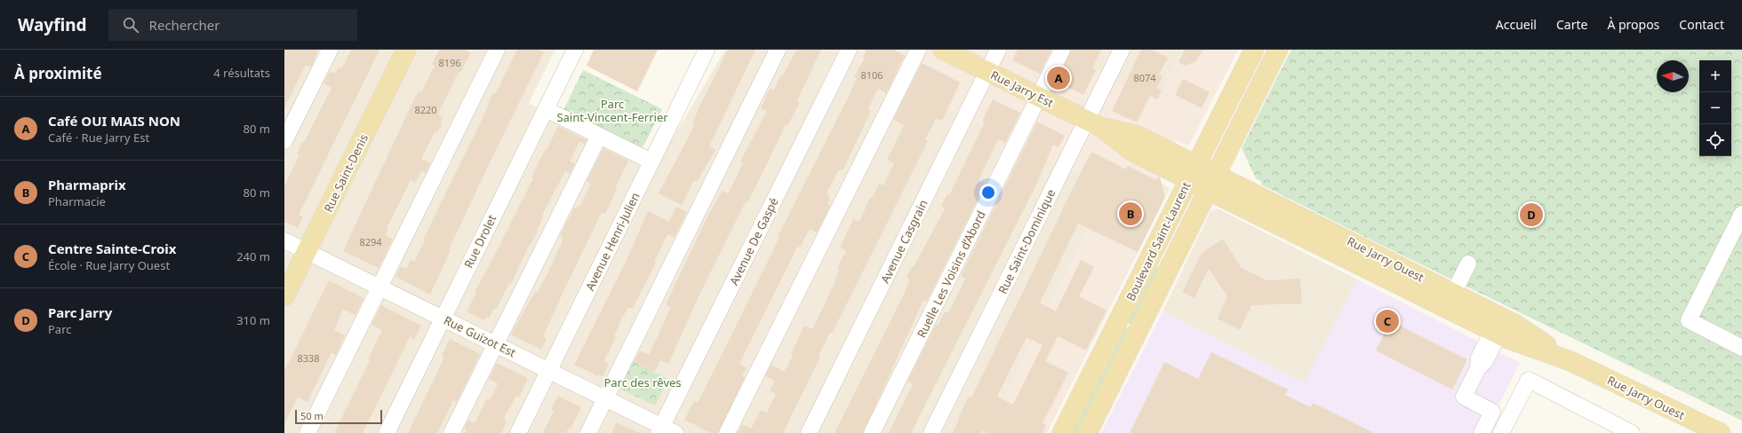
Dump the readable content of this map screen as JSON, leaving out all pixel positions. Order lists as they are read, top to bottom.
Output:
{
  "streets": {
    "main road": [
      "Rue Jarry Est",
      "Rue Saint-Denis",
      "Boulevard Saint-Laurent",
      "Rue Jarry Ouest"
    ],
    "street": [
      "Rue Drolet",
      "Avenue Henri-Julien",
      "Avenue De Gaspé",
      "Avenue Casgrain",
      "Rue Saint-Dominique",
      "Ruelle Les Voisins d’Abord",
      "Rue Guizot Est"
    ]
  },
  "crossings": [
    ["Rue Jarry Est", "Avenue Casgrain"],
    ["Rue Jarry Est", "Rue Saint-Dominique"],
    ["Rue Jarry Est", "Boulevard Saint-Laurent"],
    ["Rue Jarry Est", "Rue Jarry Ouest"],
    ["Rue Jarry Est", "Ruelle Les Voisins d’Abord"],
    ["Rue Saint-Denis", "Rue Guizot Est"],
    ["Rue Drolet", "Rue Guizot Est"],
    ["Avenue Henri-Julien", "Rue Guizot Est"],
    ["Avenue De Gaspé", "Rue Guizot Est"],
    ["Boulevard Saint-Laurent", "Rue Jarry Ouest"]
  ],
  "parks": ["Parc Saint-Vincent-Ferrier", "Parc des rêves"],
  "house_numbers": [
    "8196",
    "8106",
    "8074",
    "8220",
    "8294",
    "8338"
  ],
  "scale_bar": "50 m",
  "north": "left",
  "page": {
    "header": "Wayfind",
    "search": "Rechercher",
    "nav": [
      "Accueil",
      "Carte",
      "À propos",
      "Contact"
    ],
    "heading": ["À proximité", "4 résultats"],
    "map_buttons": ["+", "−"],
    "pins": [
      "A",
      "B",
      "D",
      "C"
    ],
    "list": [
      {
        "mark": "A",
        "name": "Café OUI MAIS NON",
        "note": "Café · Rue Jarry Est",
        "value": "80 m"
      },
      {
        "mark": "B",
        "name": "Pharmaprix",
        "note": "Pharmacie",
        "value": "80 m"
      },
      {
        "mark": "C",
        "name": "Centre Sainte-Croix",
        "note": "École · Rue Jarry Ouest",
        "value": "240 m"
      },
      {
        "mark": "D",
        "name": "Parc Jarry",
        "note": "Parc",
        "value": "310 m"
      }
    ],
    "scale": "50 m"
  }
}
